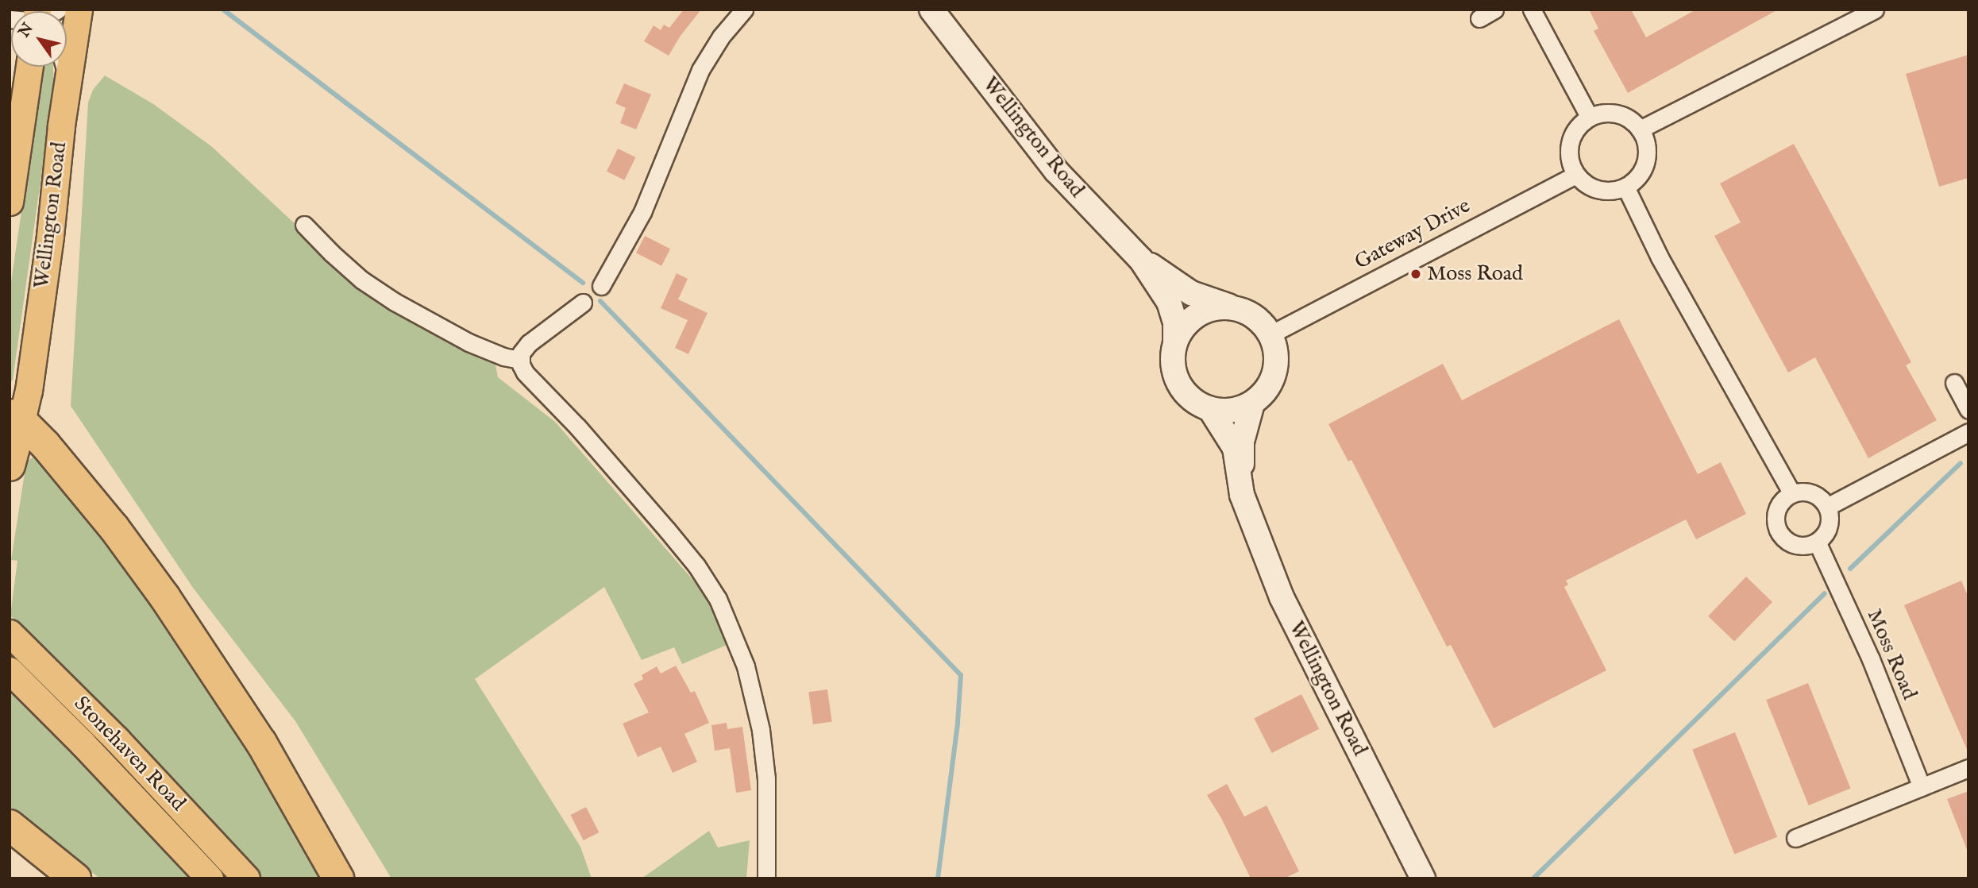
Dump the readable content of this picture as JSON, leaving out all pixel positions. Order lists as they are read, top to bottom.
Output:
{
  "streets": {
    "main road": ["Wellington Road", "Stonehaven Road"],
    "street": ["Gateway Drive", "Moss Road"]
  },
  "crossings": [
    ["Wellington Road", "Gateway Drive"]
  ],
  "places": ["Moss Road"],
  "north": "top left"
}
